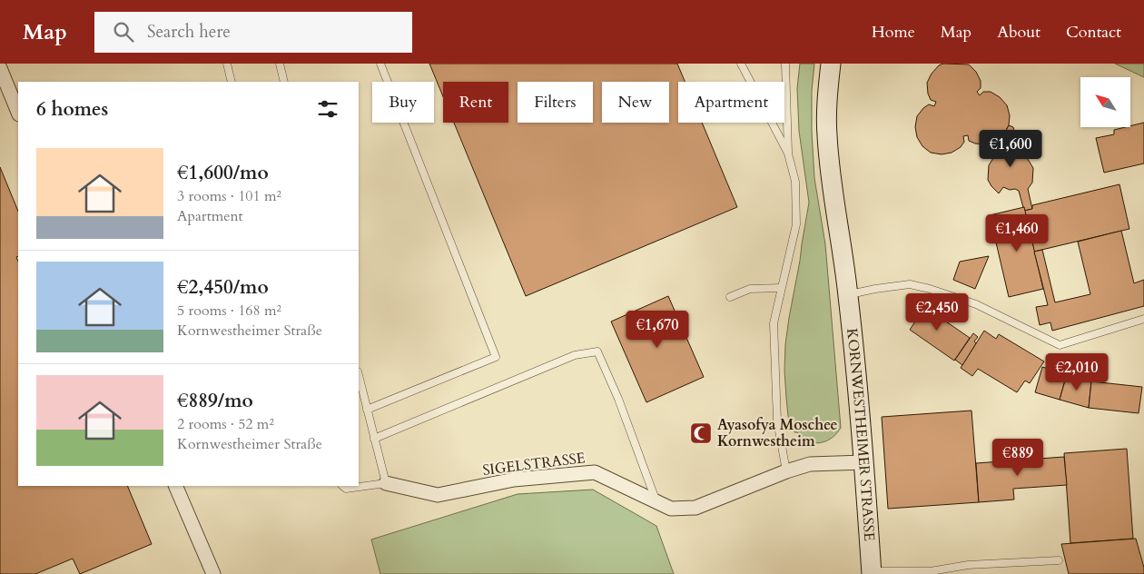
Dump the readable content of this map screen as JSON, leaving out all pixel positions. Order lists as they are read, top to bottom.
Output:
{
  "streets": {
    "main road": ["KORNWESTHEIMER STRASSE"],
    "street": ["SIGELSTRASSE"]
  },
  "crossings": [
    ["KORNWESTHEIMER STRASSE", "SIGELSTRASSE"]
  ],
  "places": {
    "mosque": ["Ayasofya Moschee Kornwestheim"]
  },
  "north": "top left",
  "page": {
    "header": "Map",
    "search": "Search here",
    "nav": [
      "Home",
      "Map",
      "About",
      "Contact"
    ],
    "chip": [
      "Buy",
      "Rent",
      "Filters",
      "New",
      "Apartment"
    ],
    "heading": "6 homes",
    "price": [
      "€1,600",
      "€1,460",
      "€2,450",
      "€1,670",
      "€2,010",
      "€889"
    ],
    "list": [
      {
        "name": "€1,600/mo",
        "note": "3 rooms · 101 m² · Apartment"
      },
      {
        "name": "€2,450/mo",
        "note": "5 rooms · 168 m² · Kornwestheimer Straße"
      },
      {
        "name": "€889/mo",
        "note": "2 rooms · 52 m² · Kornwestheimer Straße"
      }
    ]
  }
}
